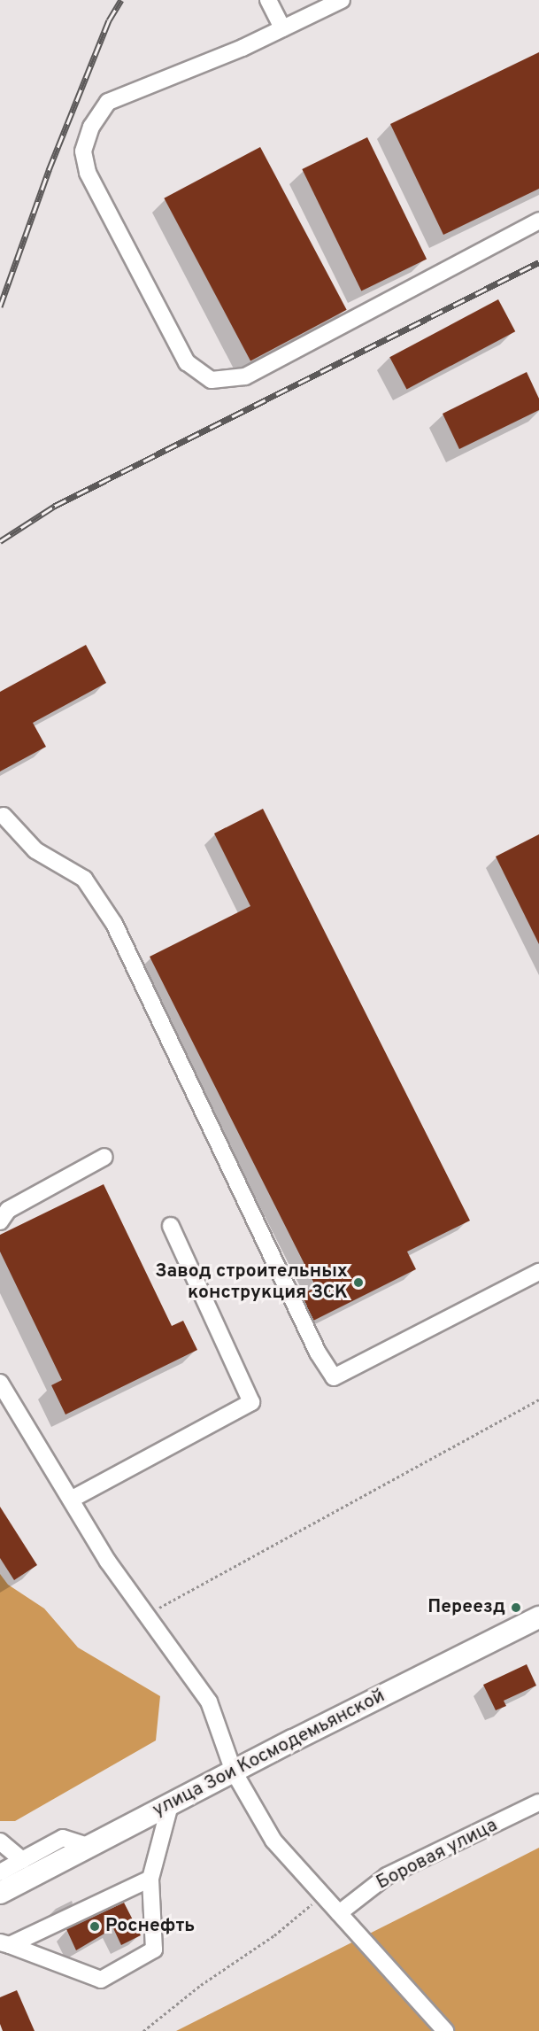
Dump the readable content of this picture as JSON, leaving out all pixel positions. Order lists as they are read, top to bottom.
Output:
{
  "streets": {
    "main road": ["улица Зои Космодемьянской"],
    "street": ["Боровая улица"]
  },
  "places": ["Завод строительных конструкция ЗСК", "Переезд", "Роснефть"]
}
